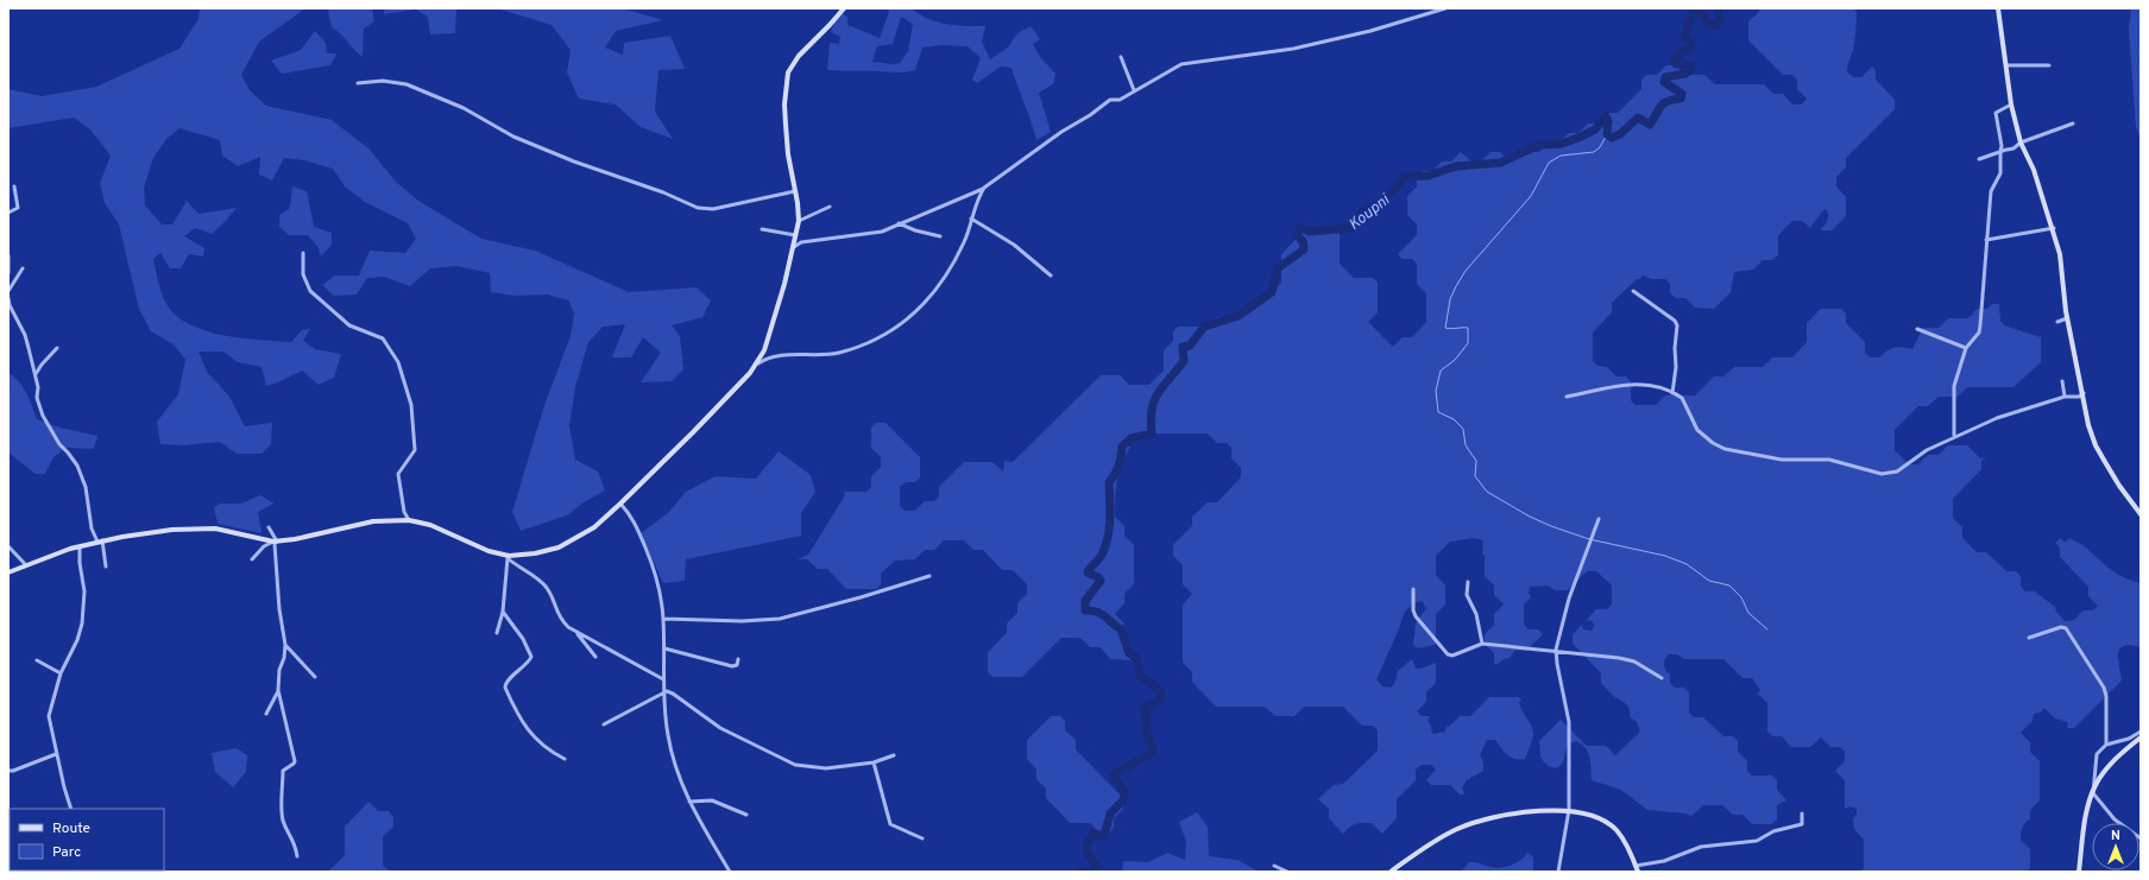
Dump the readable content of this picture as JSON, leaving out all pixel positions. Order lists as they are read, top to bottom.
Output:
{
  "water": ["Koupni"],
  "legend": ["Route", "Parc"],
  "north": "top"
}
